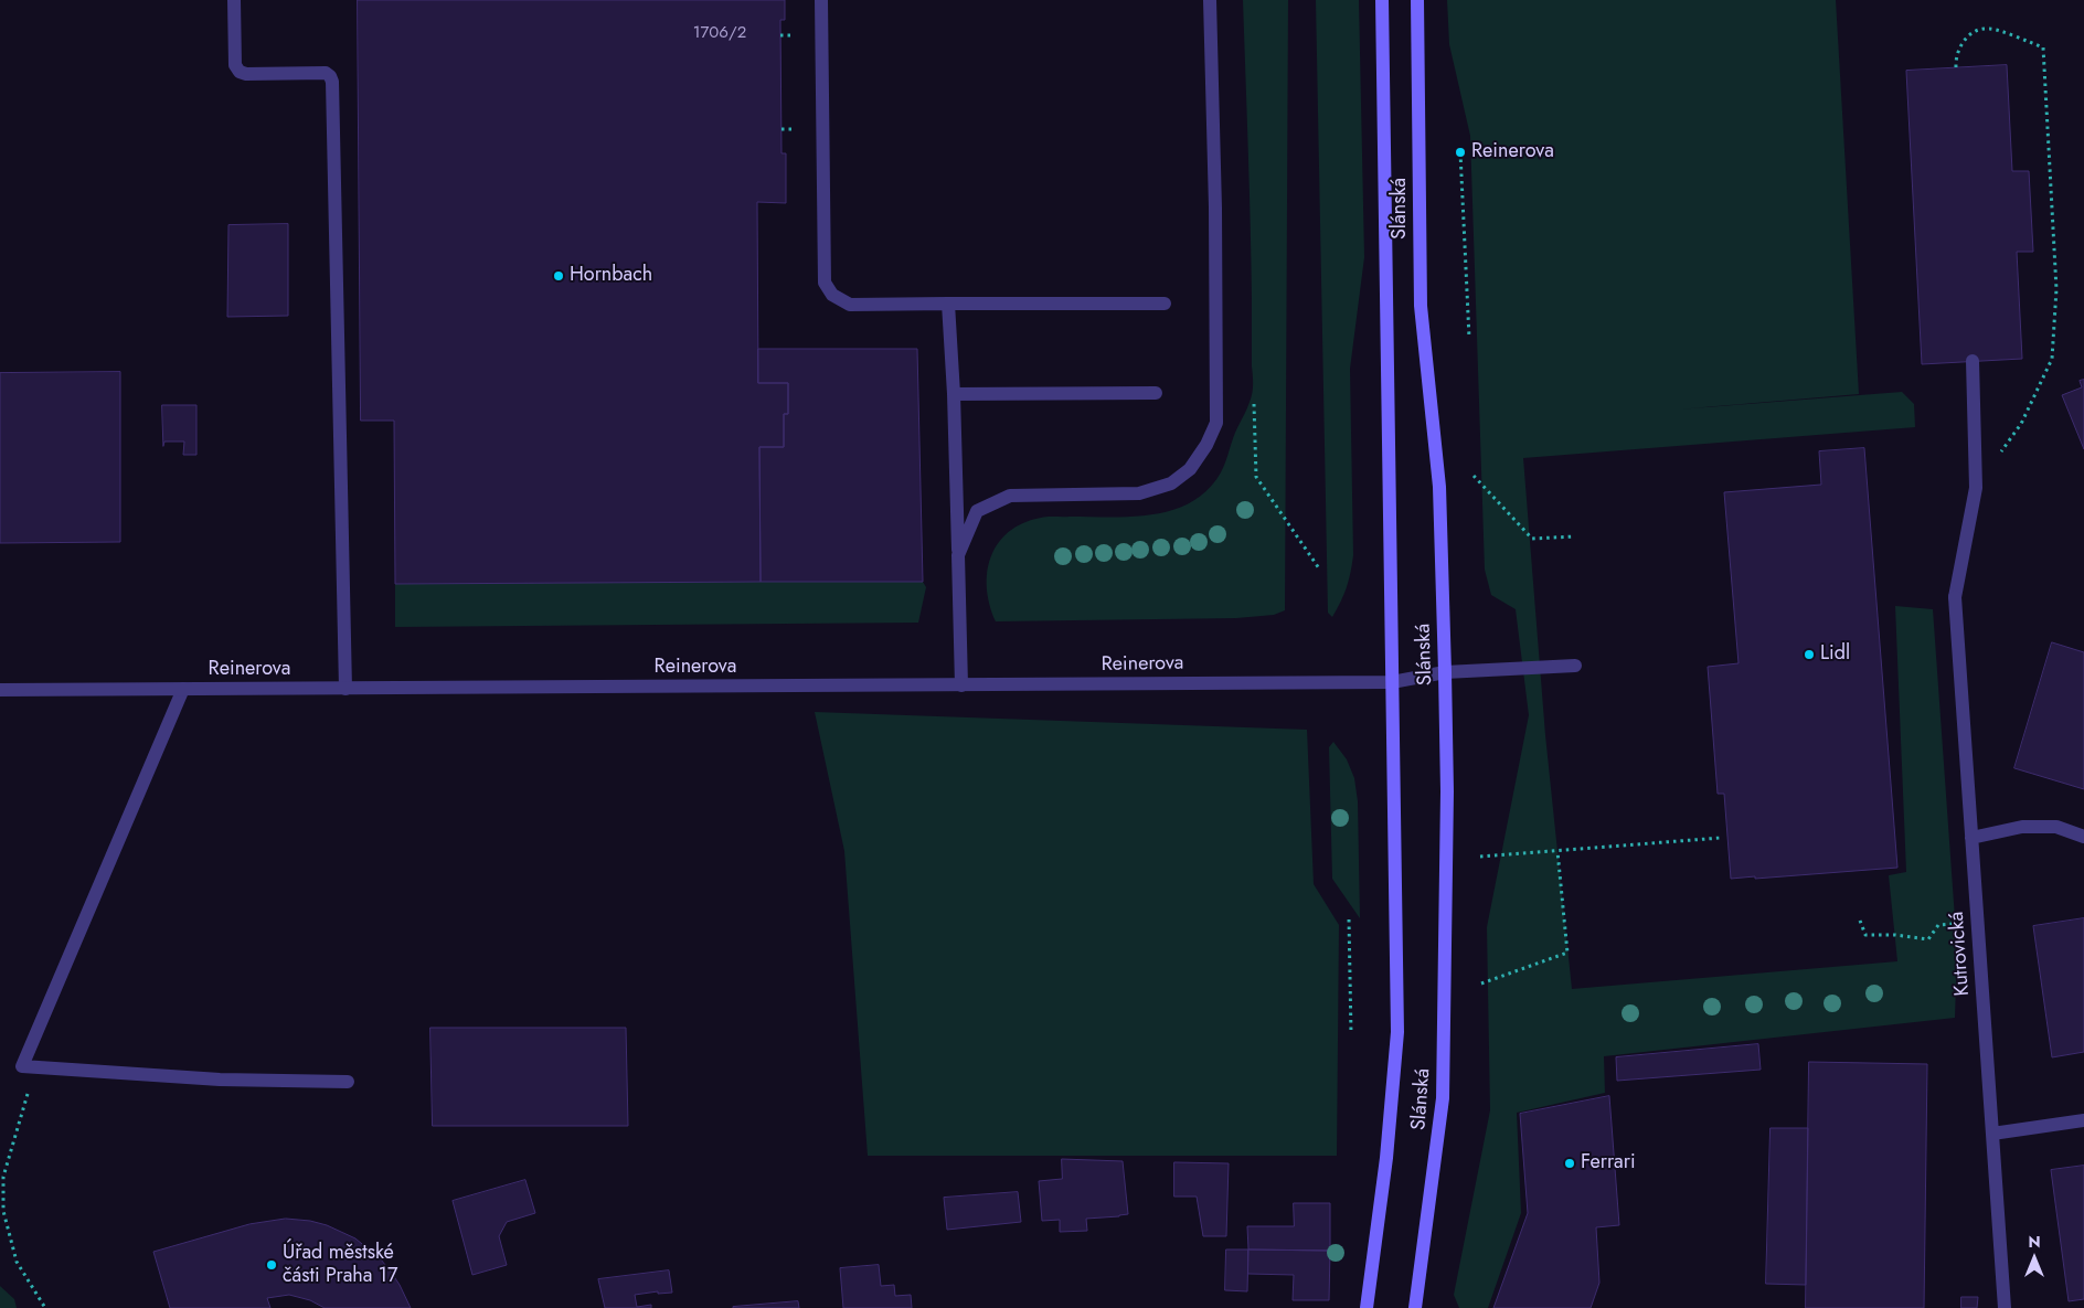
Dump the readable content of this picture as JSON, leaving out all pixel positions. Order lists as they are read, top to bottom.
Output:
{
  "streets": {
    "main road": ["Slánská"],
    "street": ["Reinerova", "Kutrovická"]
  },
  "crossings": [
    ["Slánská", "Reinerova"]
  ],
  "places": [
    "Reinerova",
    "Hornbach",
    "Lidl",
    "Ferrari",
    "Úřad městské části Praha 17"
  ],
  "house_numbers": ["1706/2"],
  "north": "top"
}
